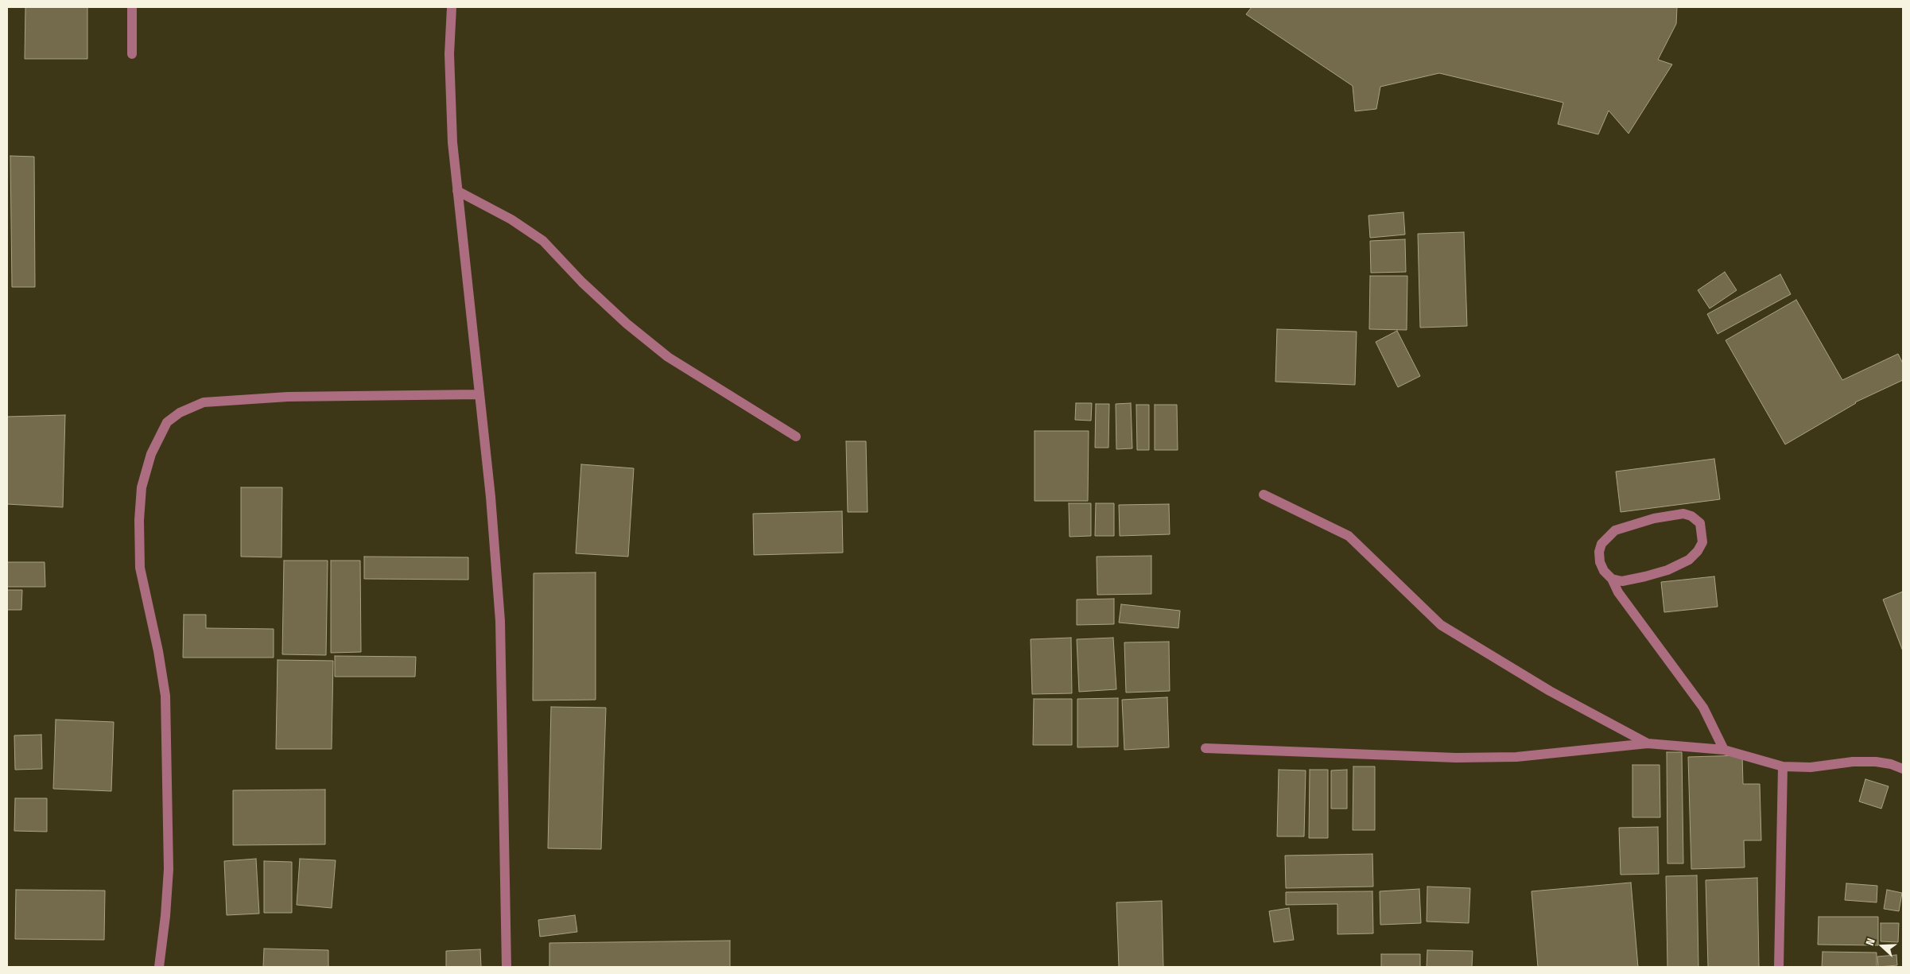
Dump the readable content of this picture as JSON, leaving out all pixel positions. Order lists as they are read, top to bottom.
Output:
{
  "north": "left"
}
